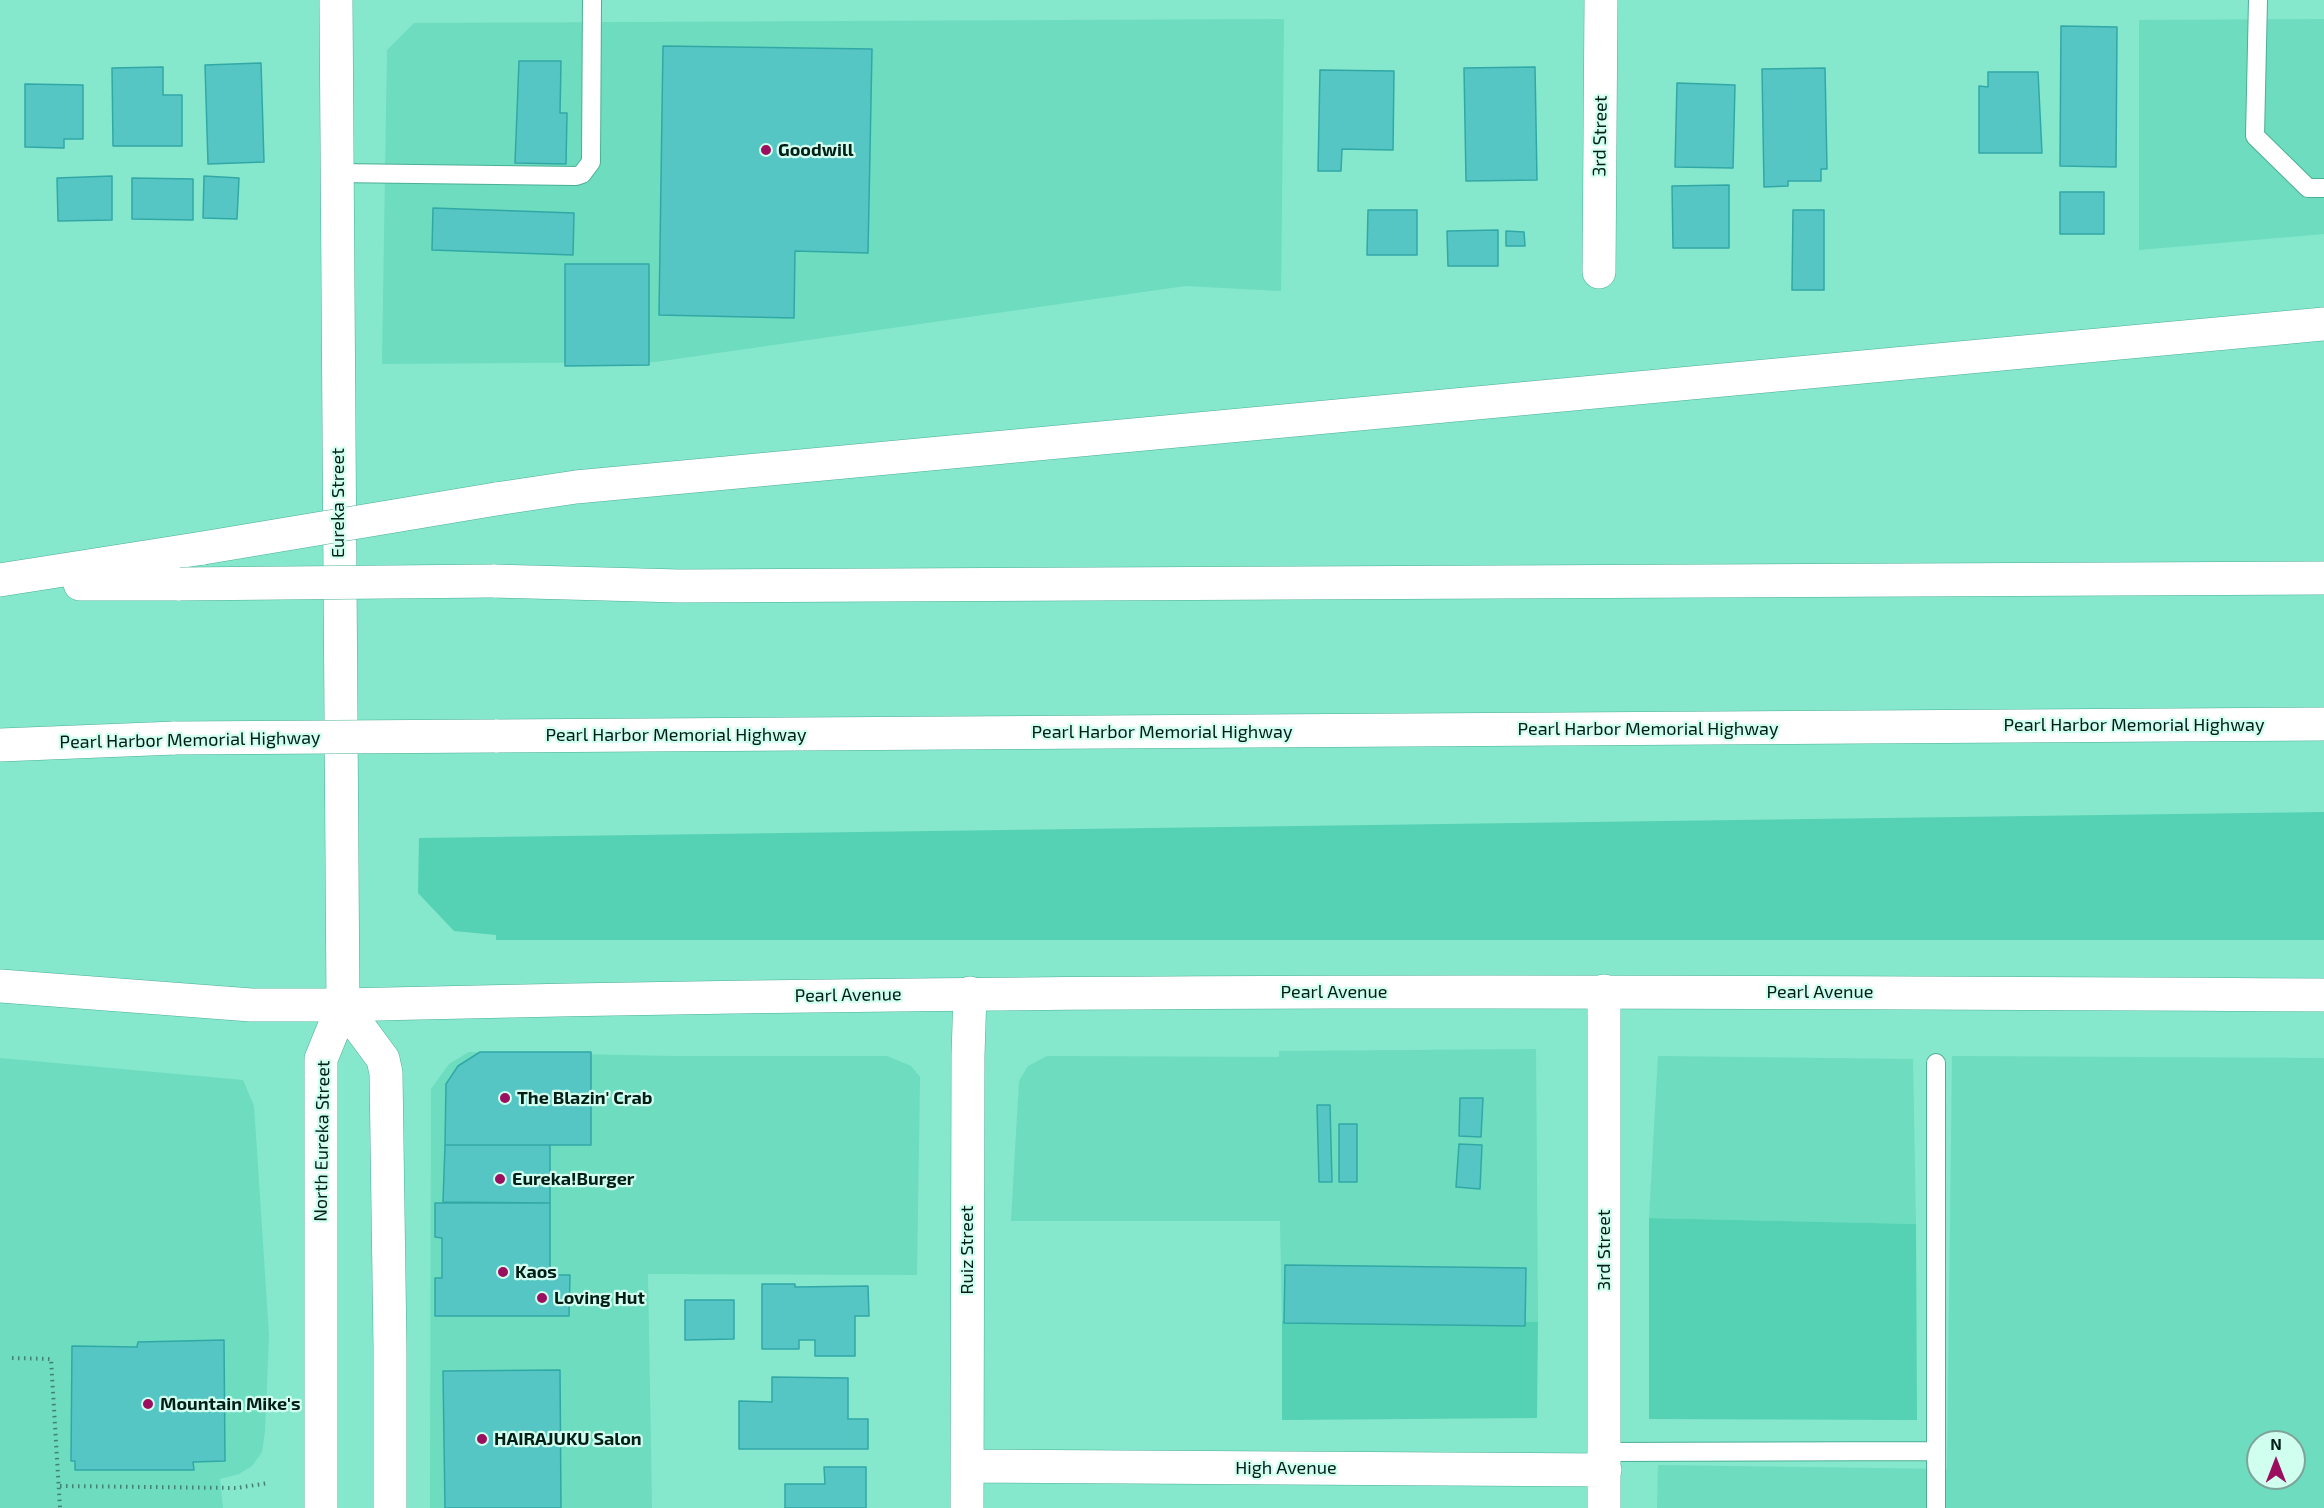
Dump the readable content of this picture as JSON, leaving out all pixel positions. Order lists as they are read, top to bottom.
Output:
{
  "streets": {
    "main road": [
      "3rd Street",
      "Eureka Street",
      "Pearl Harbor Memorial Highway",
      "Pearl Avenue",
      "North Eureka Street",
      "Ruiz Street",
      "High Avenue"
    ]
  },
  "crossings": [
    ["3rd Street", "Pearl Avenue"],
    ["3rd Street", "High Avenue"],
    ["Eureka Street", "Pearl Avenue"],
    ["Eureka Street", "North Eureka Street"],
    ["Pearl Avenue", "North Eureka Street"],
    ["Pearl Avenue", "Ruiz Street"],
    ["Ruiz Street", "High Avenue"]
  ],
  "places": [
    "Goodwill",
    "The Blazin' Crab",
    "Eureka!Burger",
    "Kaos",
    "Loving Hut",
    "Mountain Mike's",
    "HAIRAJUKU Salon"
  ],
  "north": "top"
}
